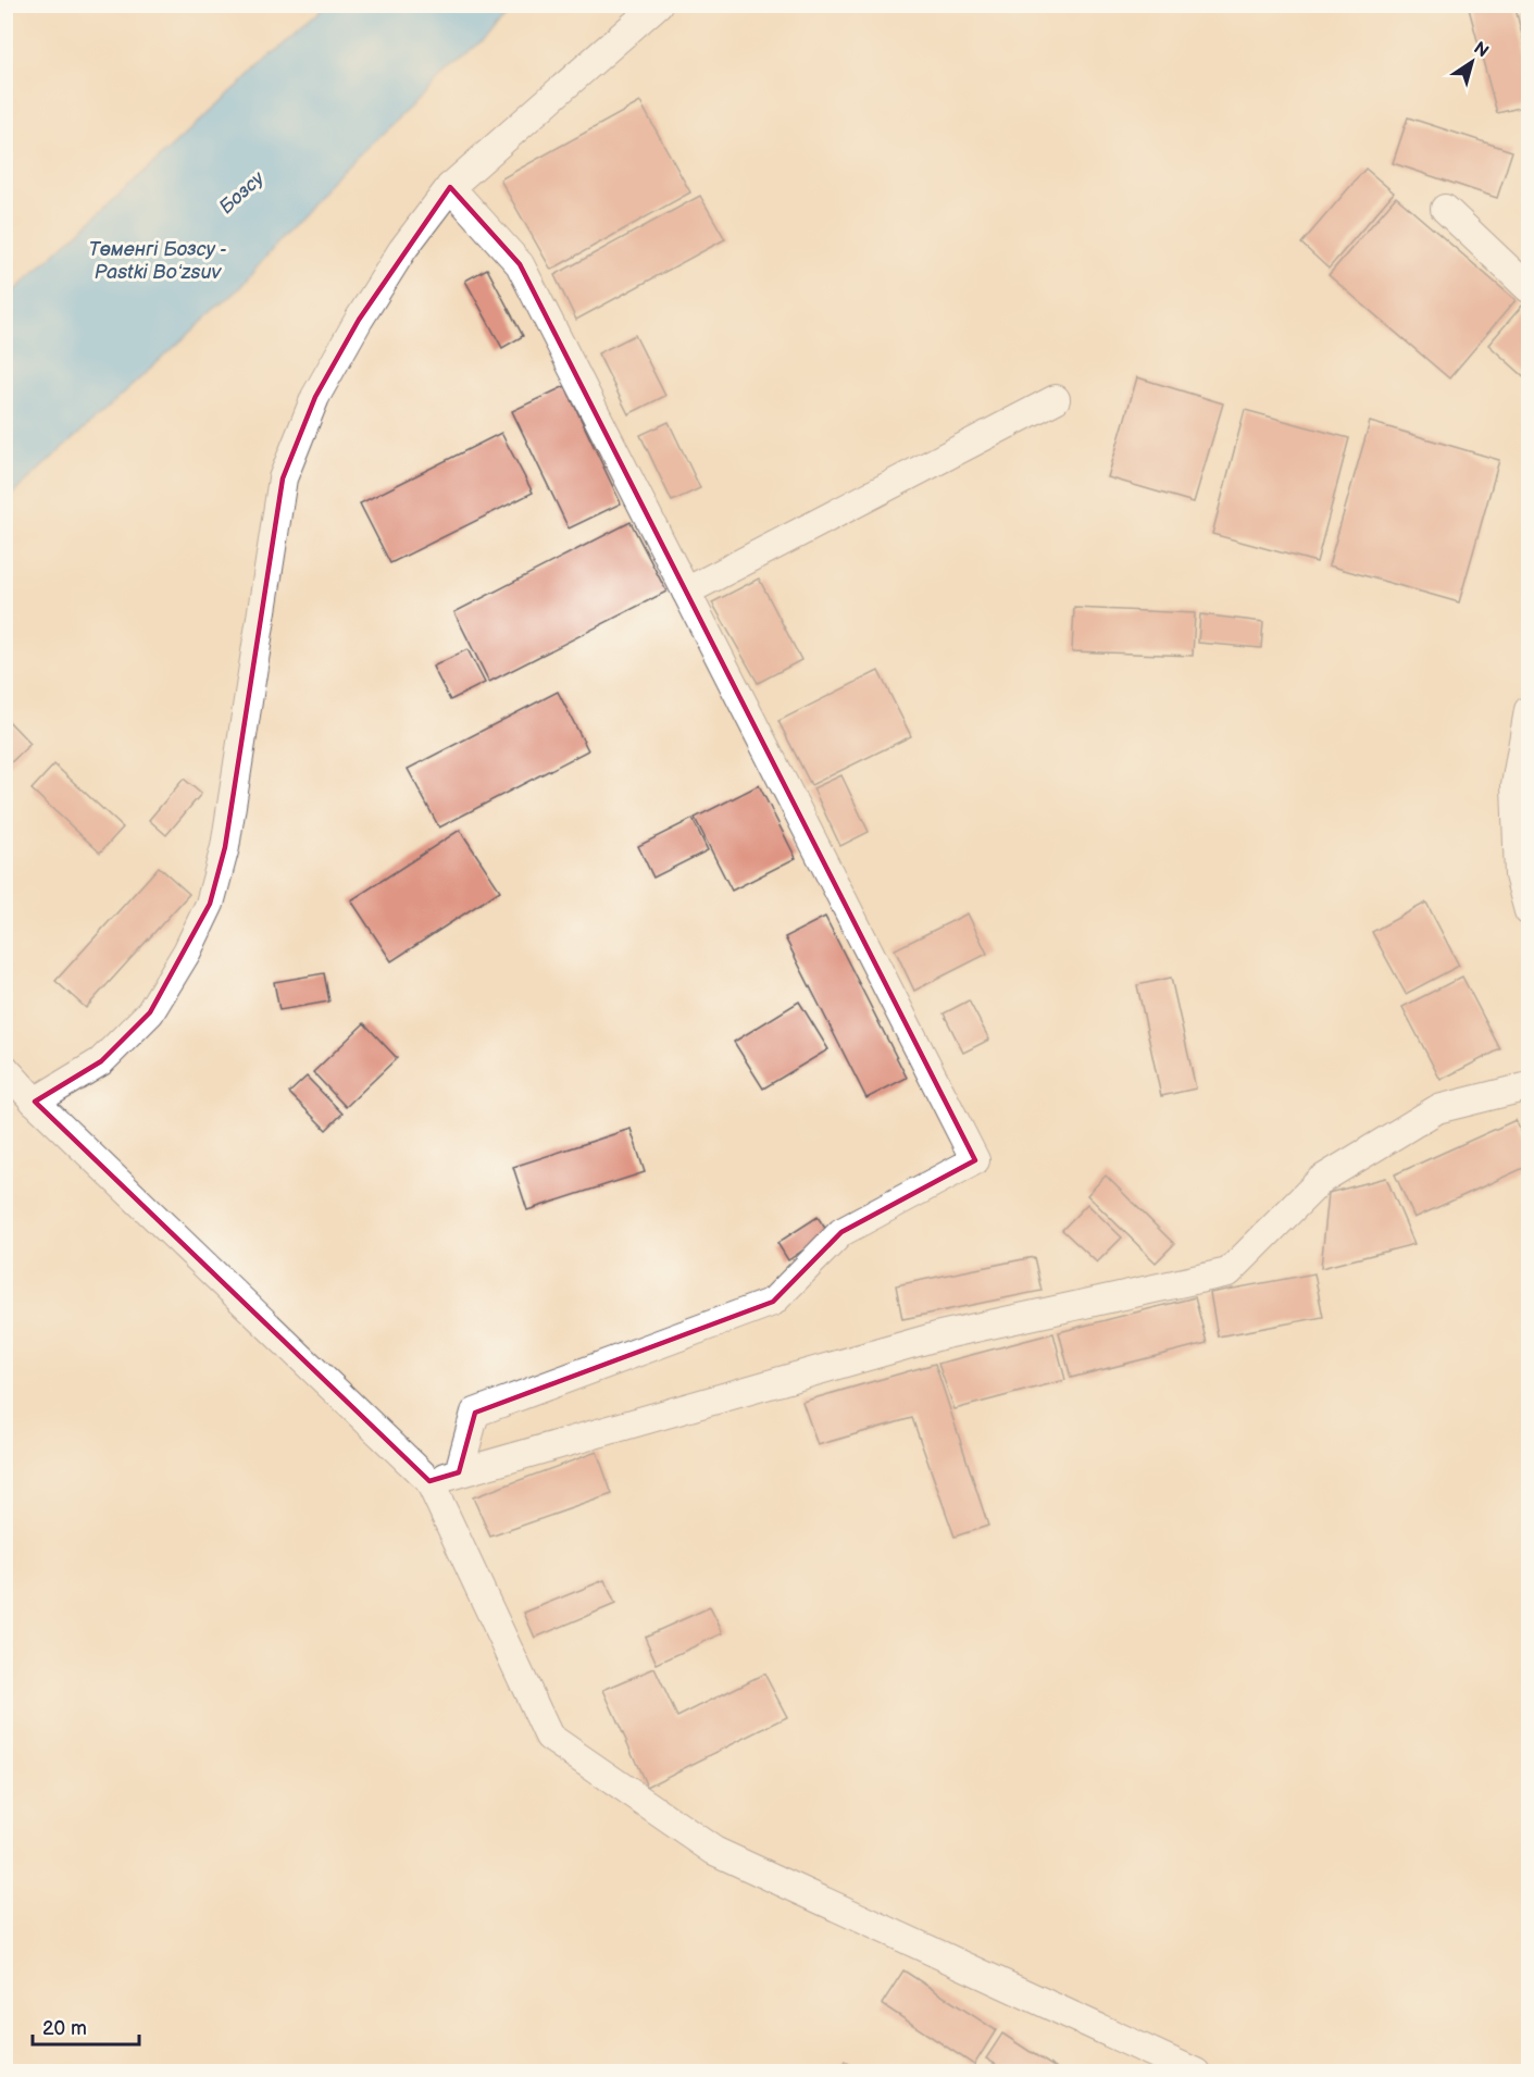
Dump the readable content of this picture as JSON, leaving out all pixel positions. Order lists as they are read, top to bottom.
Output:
{
  "water": ["Бозсу", "Төменгі Бозсу - Pastki Boʻzsuv"],
  "scale_bar": "20 m",
  "north": "top right"
}
